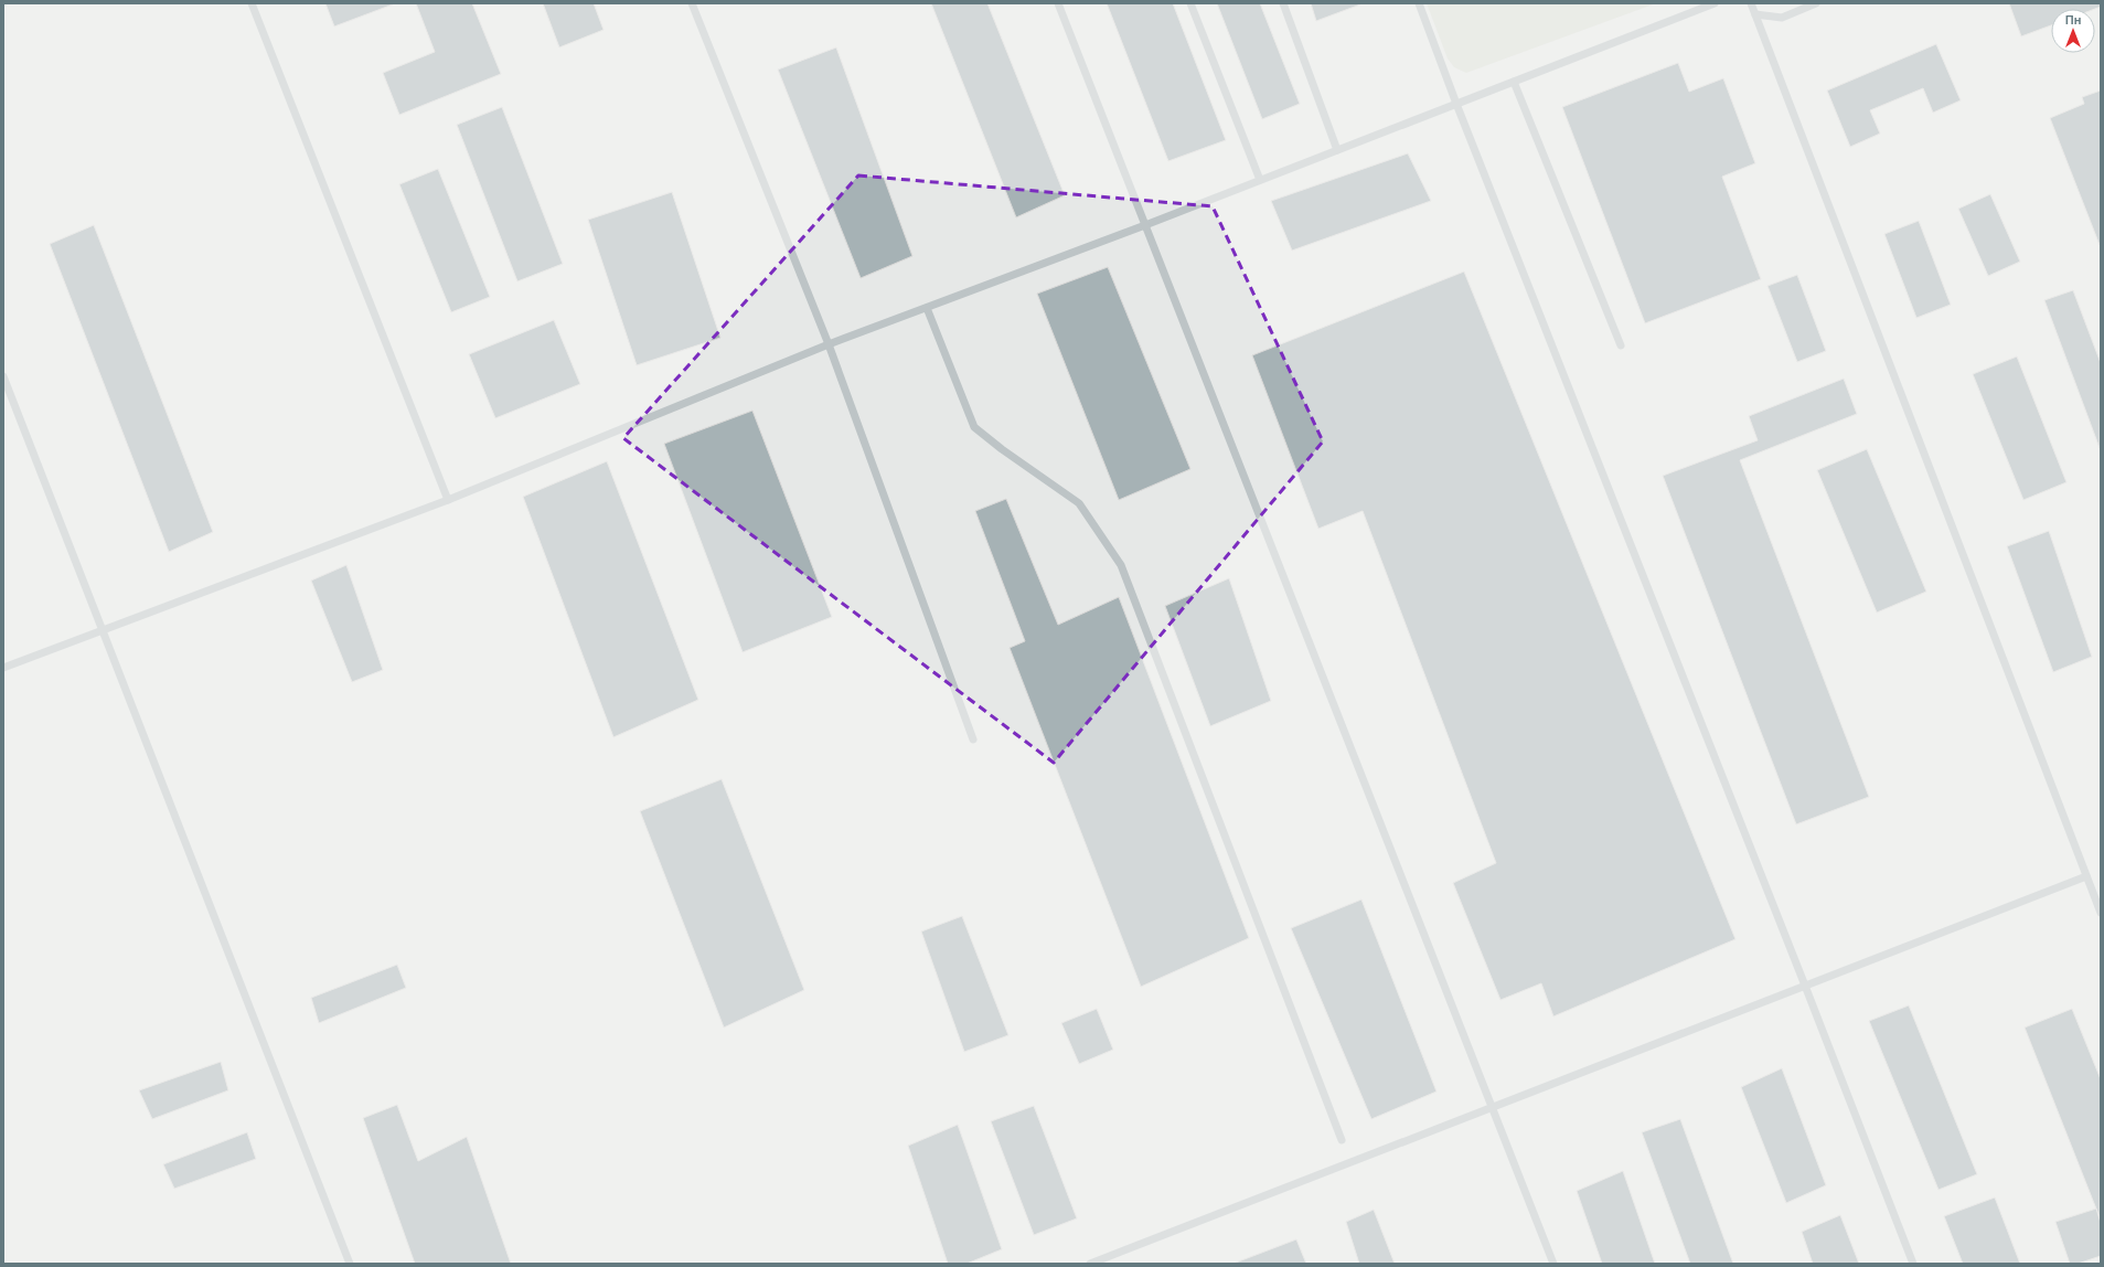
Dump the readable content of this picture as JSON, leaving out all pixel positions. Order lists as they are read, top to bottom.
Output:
{
  "north": "top"
}
